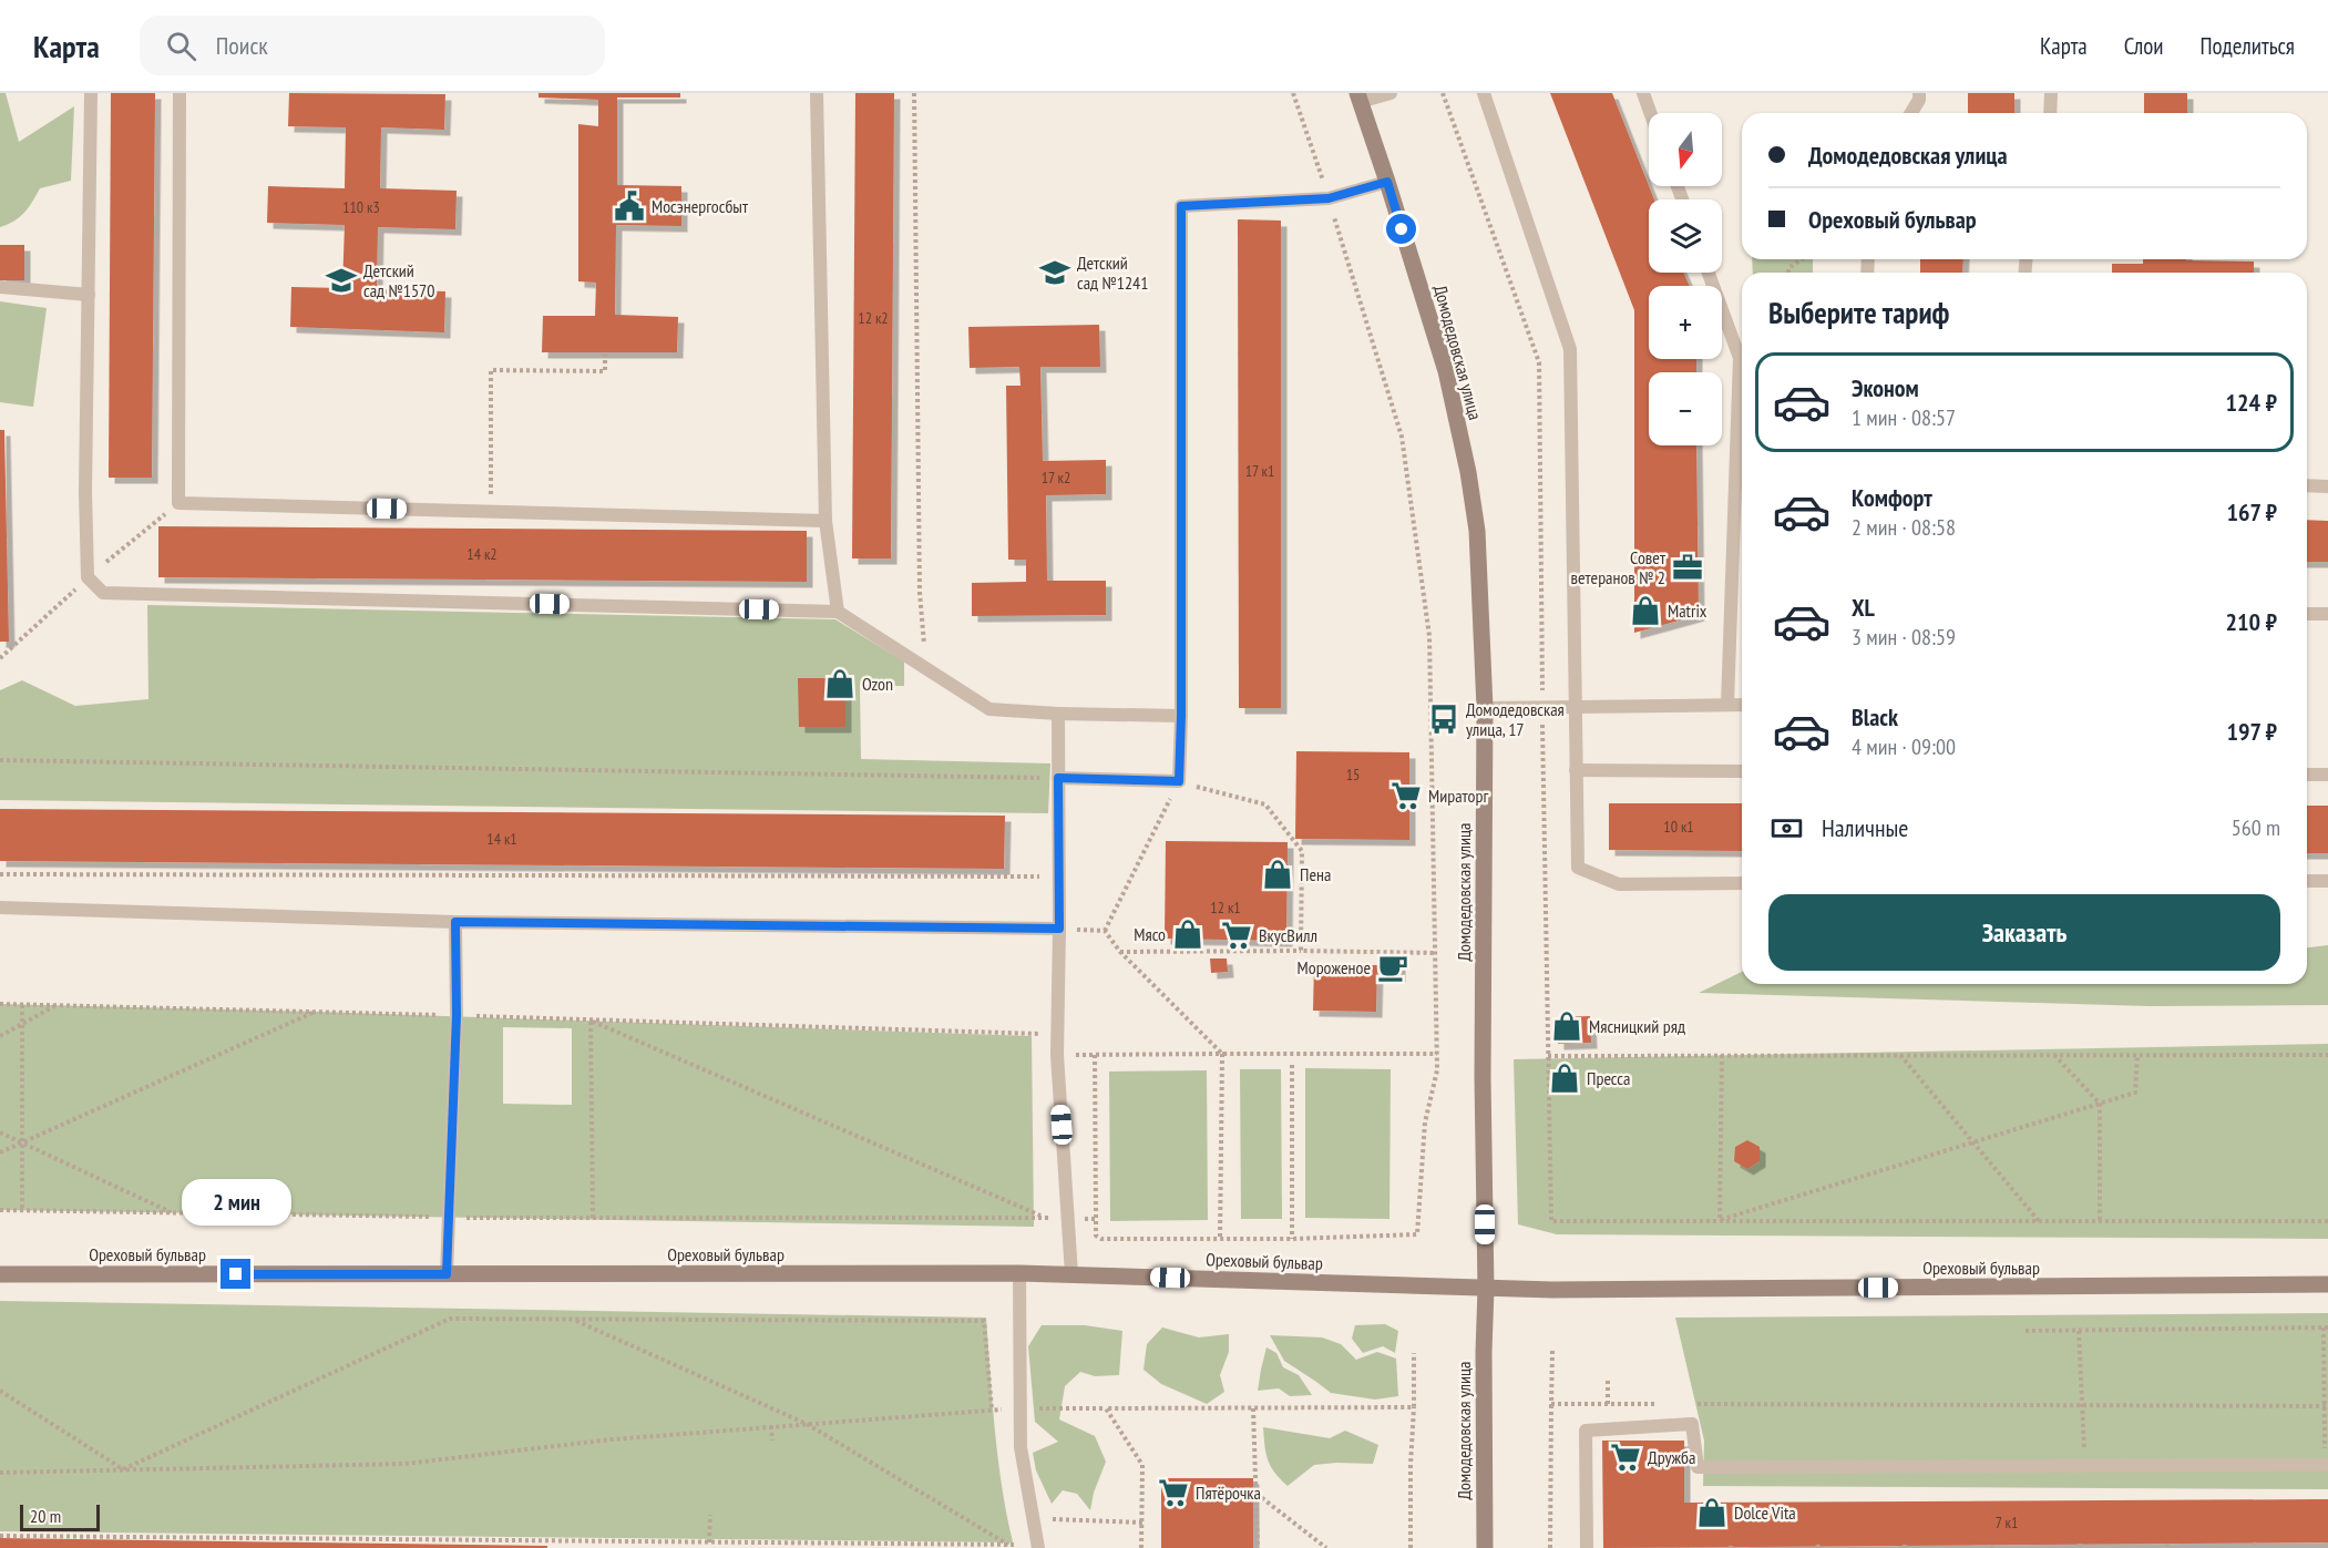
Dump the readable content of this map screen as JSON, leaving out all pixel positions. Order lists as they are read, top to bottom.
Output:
{
  "streets": {
    "main road": ["Домодедовская улица", "Ореховый бульвар"]
  },
  "crossings": [
    ["Домодедовская улица", "Ореховый бульвар"]
  ],
  "places": {
    "public building": ["Мосэнергосбыт"],
    "school or university": ["Детский сад №1241", "Детский сад №1570"],
    "office": ["Совет ветеранов № 2"],
    "shop": [
      "Matrix",
      "Ozon",
      "Пена",
      "Мясо",
      "Мясницкий ряд",
      "Пресса",
      "Dolce Vita"
    ],
    "bus stop": ["Домодедовская улица, 17"],
    "supermarket": [
      "Мираторг",
      "ВкусВилл",
      "Дружба",
      "Пятёрочка"
    ],
    "cafe": ["Мороженое"]
  },
  "house_numbers": [
    "110 к3",
    "12 к2",
    "17 к1",
    "17 к2",
    "14 к2",
    "15",
    "10 к1",
    "14 к1",
    "12 к1",
    "7 к1"
  ],
  "scale_bar": "20 m",
  "north": "bottom",
  "page": {
    "header": "Карта",
    "search": "Поиск",
    "nav": ["Карта", "Слои", "Поделиться"],
    "map_buttons": ["+", "−"],
    "banner": ["Домодедовская улица", "Ореховый бульвар"],
    "heading": "Выберите тариф",
    "list": [
      {
        "name": "Эконом",
        "note": "1 мин · 08:57",
        "value": "124 ₽"
      },
      {
        "name": "Комфорт",
        "note": "2 мин · 08:58",
        "value": "167 ₽"
      },
      {
        "name": "XL",
        "note": "3 мин · 08:59",
        "value": "210 ₽"
      },
      {
        "name": "Black",
        "note": "4 мин · 09:00",
        "value": "197 ₽"
      }
    ],
    "pay": ["Наличные", "560 m"],
    "buttons": "Заказать",
    "bubble": "2 мин",
    "scale": "20 m"
  }
}
